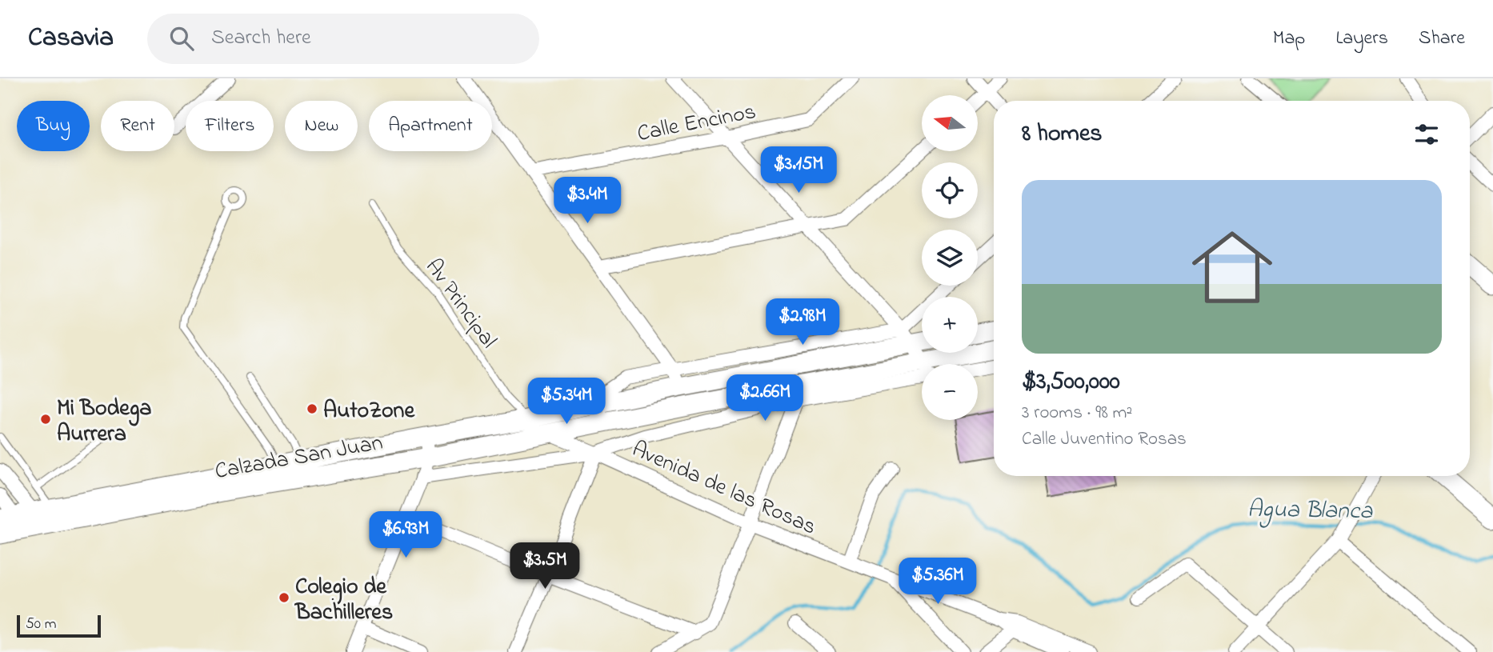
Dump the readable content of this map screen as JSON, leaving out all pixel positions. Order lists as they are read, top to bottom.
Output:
{
  "streets": {
    "main road": ["Calzada San Juan"],
    "street": ["Calle Encinos", "Avenida de las Rosas"],
    "lane": ["Av Principal"]
  },
  "crossings": [
    ["Av Principal", "Calzada San Juan"],
    ["Av Principal", "Avenida de las Rosas"],
    ["Calzada San Juan", "Avenida de las Rosas"]
  ],
  "water": ["Agua Blanca"],
  "places": ["AutoZone", "Mi Bodega Aurrera", "Colegio de Bachilleres"],
  "scale_bar": "50 m",
  "north": "left",
  "page": {
    "header": "Casavia",
    "search": "Search here",
    "nav": ["Map", "Layers", "Share"],
    "map_buttons": ["+", "−"],
    "chip": [
      "Buy",
      "Rent",
      "Filters",
      "New",
      "Apartment"
    ],
    "heading": "8 homes",
    "price": [
      "$3.15M",
      "$3.4M",
      "$2.98M",
      "$2.66M",
      "$5.34M",
      "$6.93M",
      "$3.5M",
      "$5.36M"
    ],
    "list": [
      {
        "name": "$3,500,000",
        "note": "3 rooms · 98 m² · Calle Juventino Rosas"
      }
    ],
    "scale": "50 m"
  }
}
